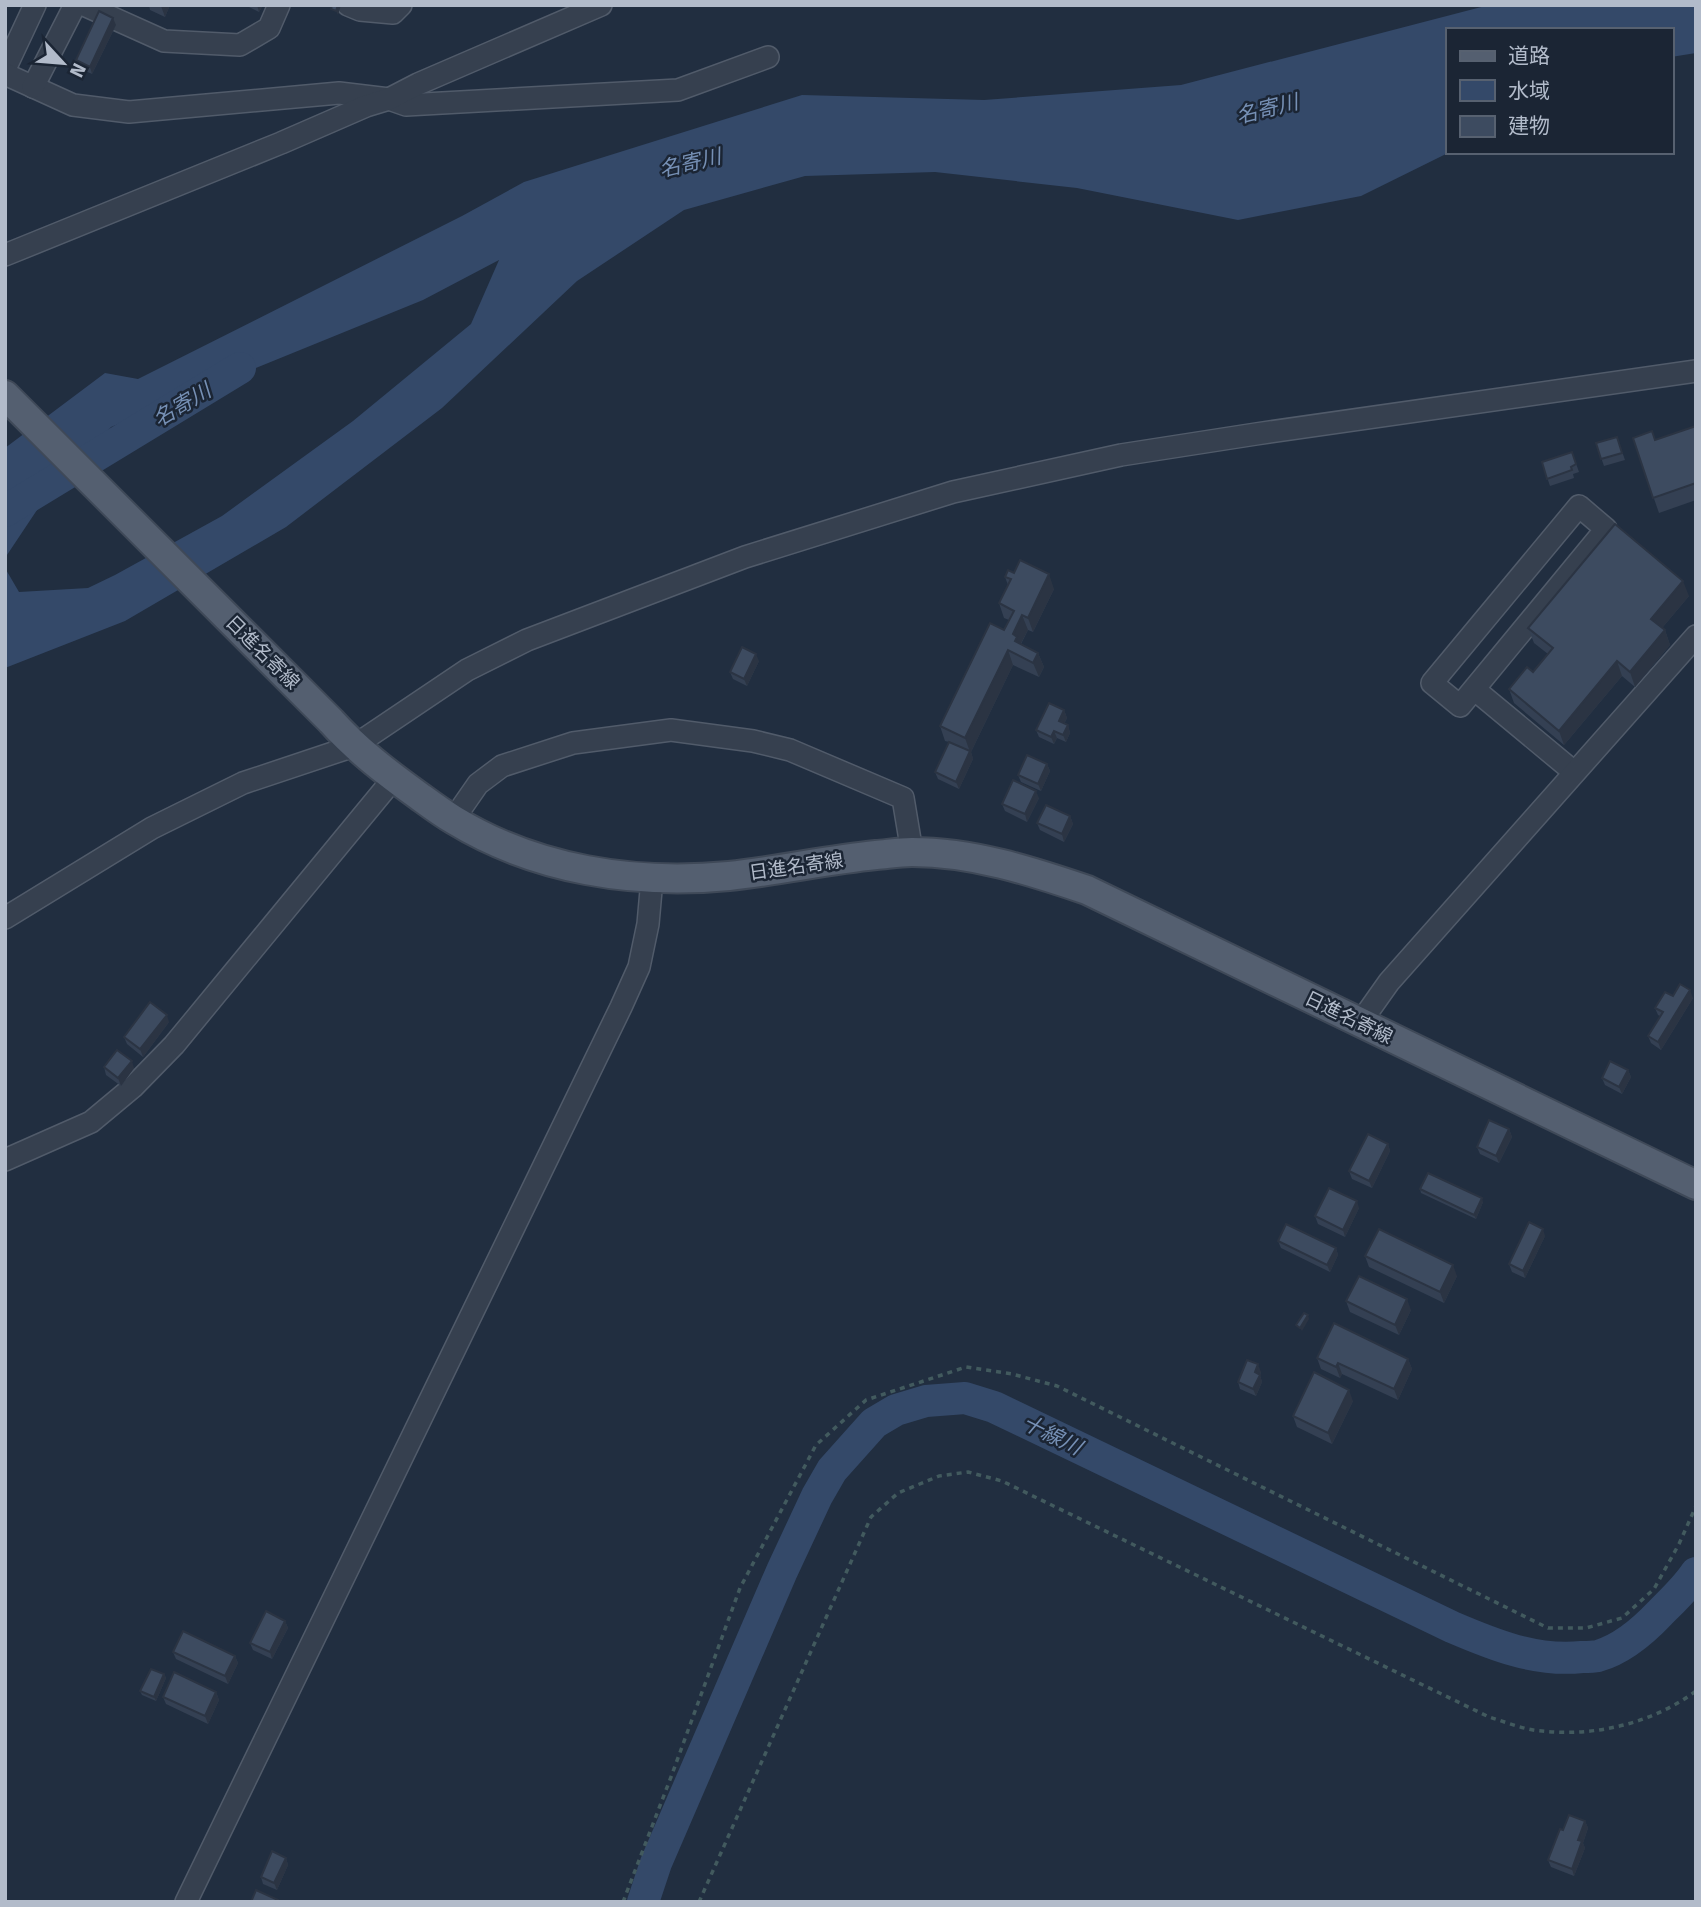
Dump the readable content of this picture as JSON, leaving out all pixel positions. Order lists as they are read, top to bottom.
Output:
{
  "streets": {
    "main road": ["日進名寄線"]
  },
  "water": ["名寄川", "十線川"],
  "legend": ["道路", "水域", "建物"],
  "north": "bottom right"
}
